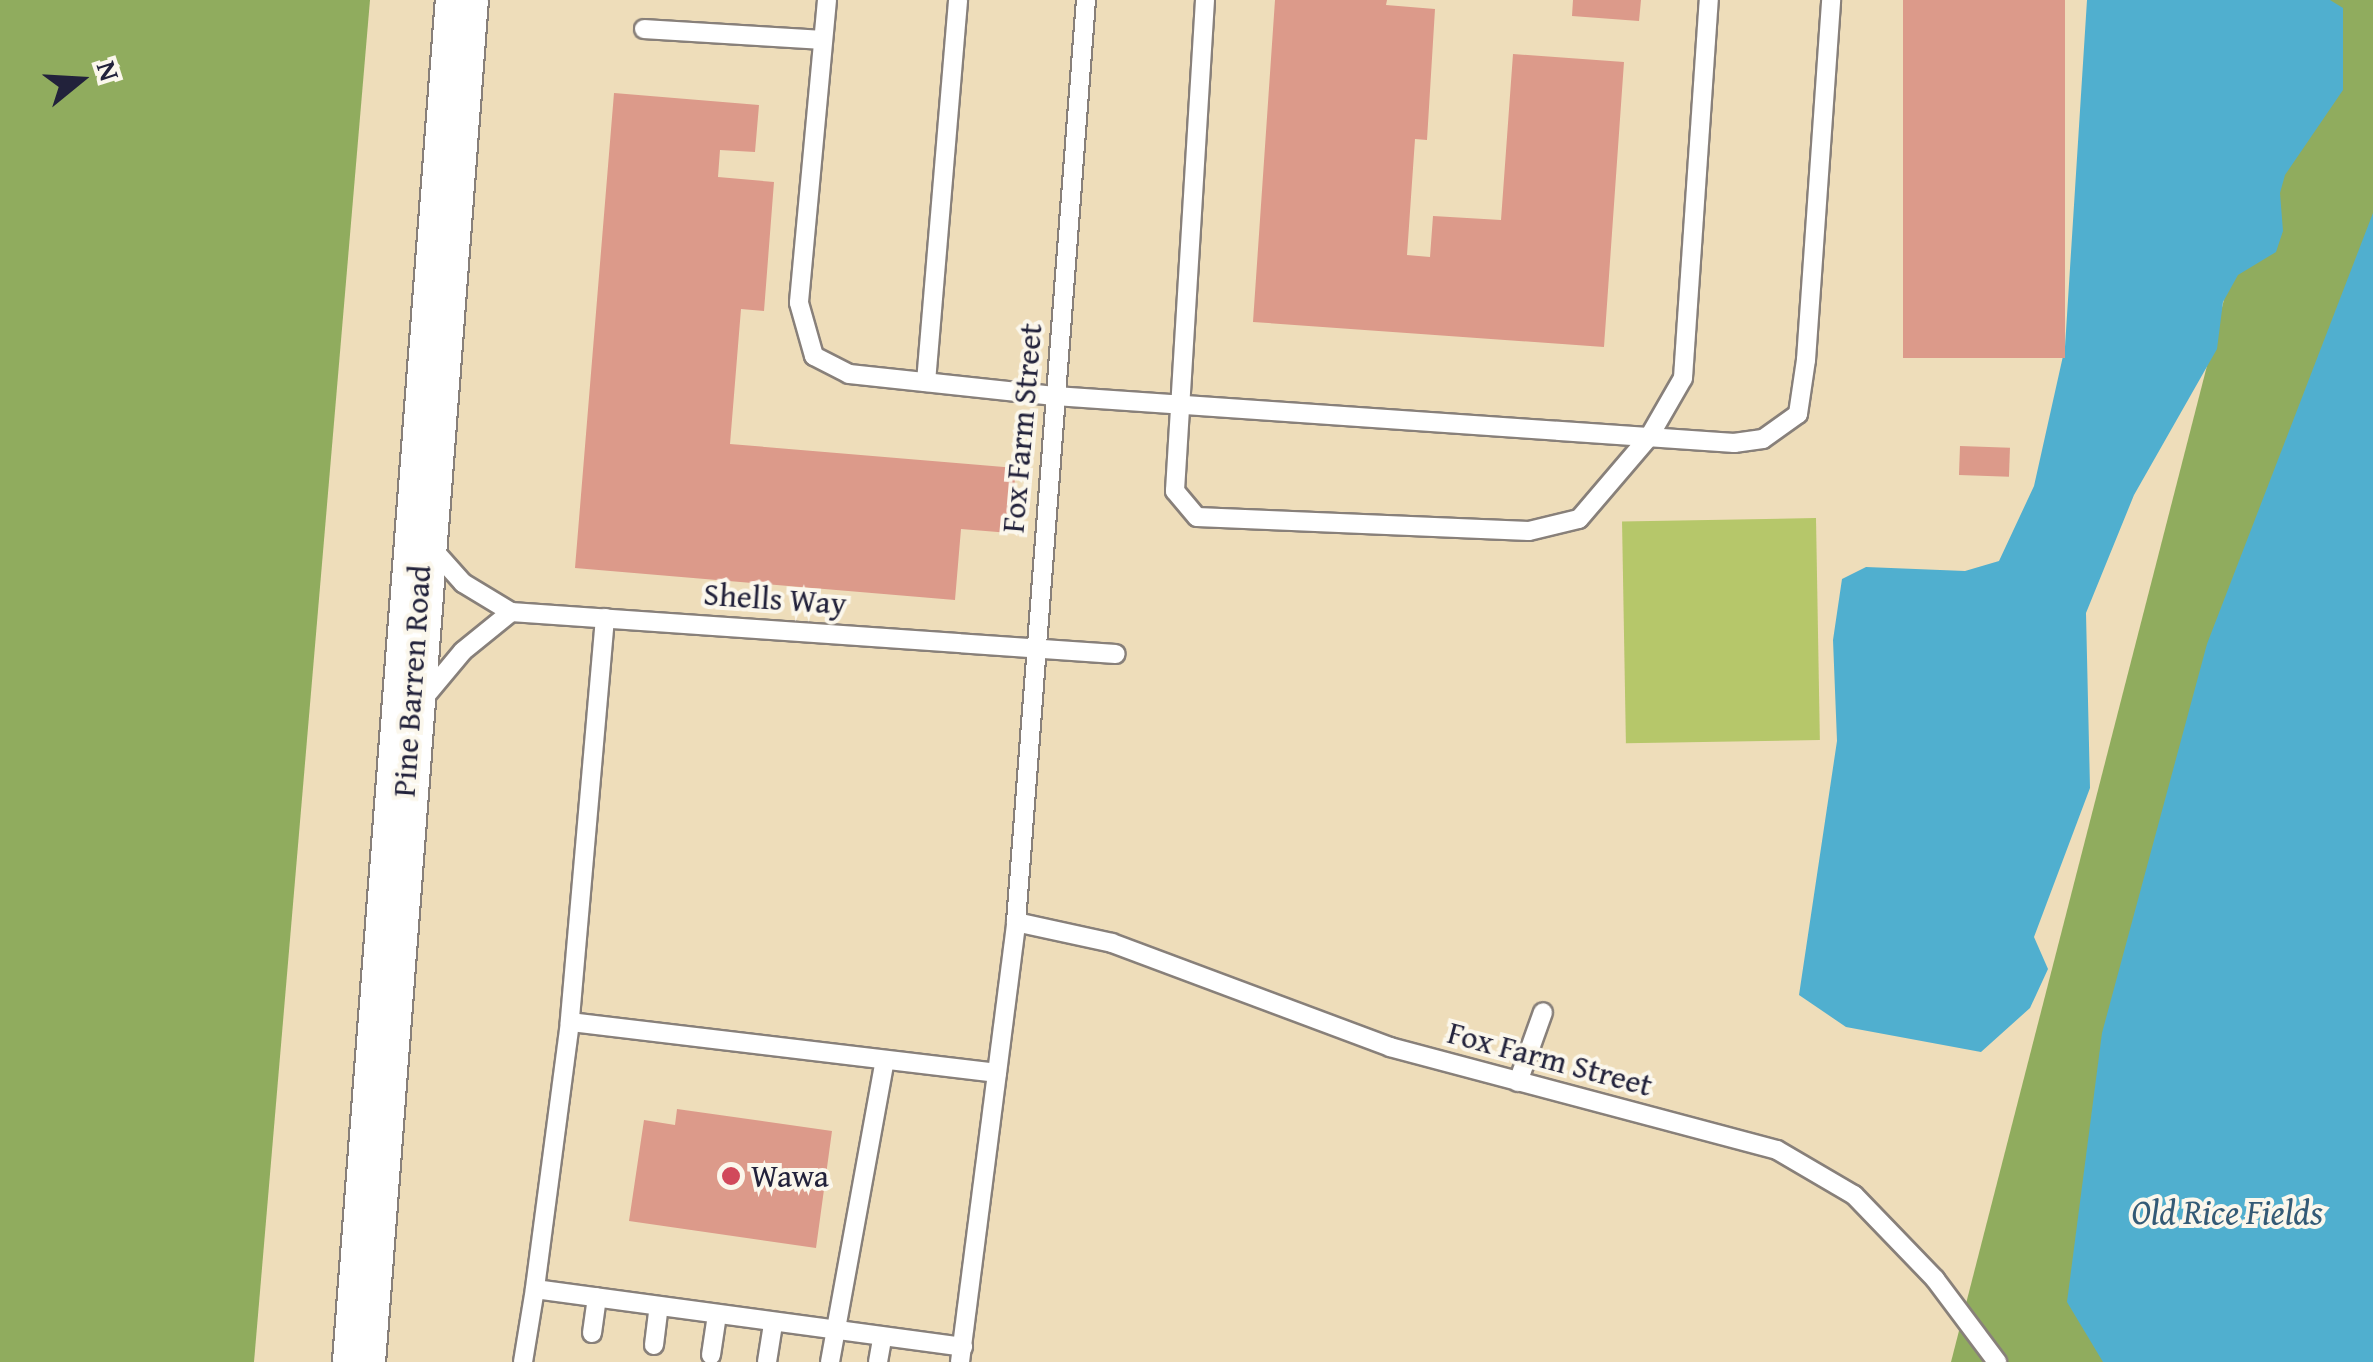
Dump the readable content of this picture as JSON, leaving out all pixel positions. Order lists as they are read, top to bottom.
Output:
{
  "streets": {
    "main road": ["Pine Barren Road"],
    "lane": ["Fox Farm Street", "Shells Way"]
  },
  "crossings": [
    ["Fox Farm Street", "Shells Way"],
    ["Shells Way", "Pine Barren Road"]
  ],
  "water": ["Old Rice Fields"],
  "places": ["Wawa"],
  "north": "right"
}
